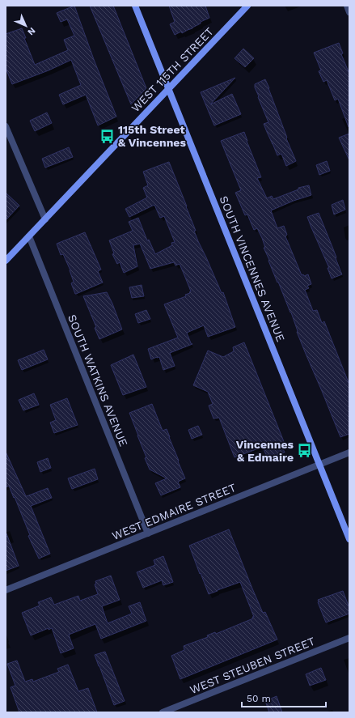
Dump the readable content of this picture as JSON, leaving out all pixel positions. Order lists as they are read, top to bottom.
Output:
{
  "streets": {
    "main road": ["WEST 115TH STREET", "SOUTH VINCENNES AVENUE"],
    "street": ["SOUTH WATKINS AVENUE", "WEST EDMAIRE STREET", "WEST STEUBEN STREET"]
  },
  "crossings": [
    ["WEST 115TH STREET", "SOUTH VINCENNES AVENUE"],
    ["WEST 115TH STREET", "SOUTH WATKINS AVENUE"],
    ["SOUTH VINCENNES AVENUE", "WEST EDMAIRE STREET"],
    ["SOUTH WATKINS AVENUE", "WEST EDMAIRE STREET"]
  ],
  "places": {
    "bus stop": ["115th Street & Vincennes", "Vincennes & Edmaire"]
  },
  "scale_bar": "50 m",
  "north": "bottom right"
}
